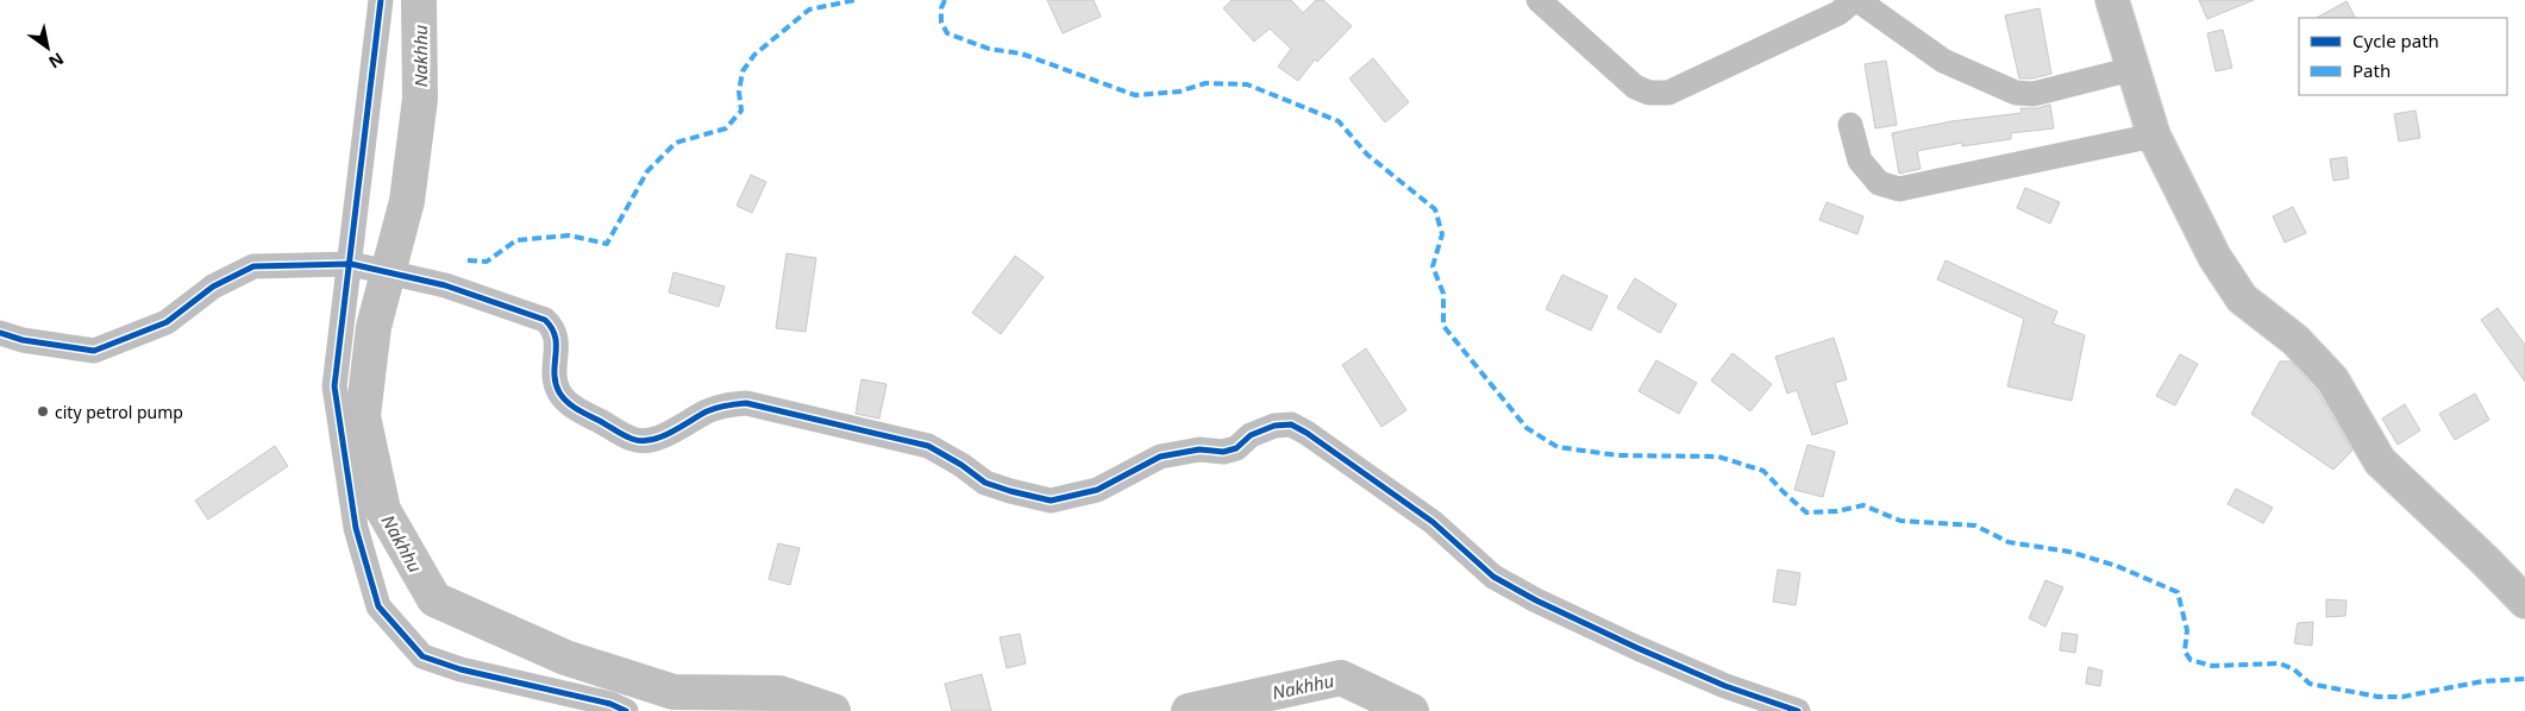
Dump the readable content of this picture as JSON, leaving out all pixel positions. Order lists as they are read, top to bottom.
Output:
{
  "water": ["Nakhhu"],
  "places": ["city petrol pump"],
  "legend": ["Cycle path", "Path"],
  "north": "bottom right"
}
